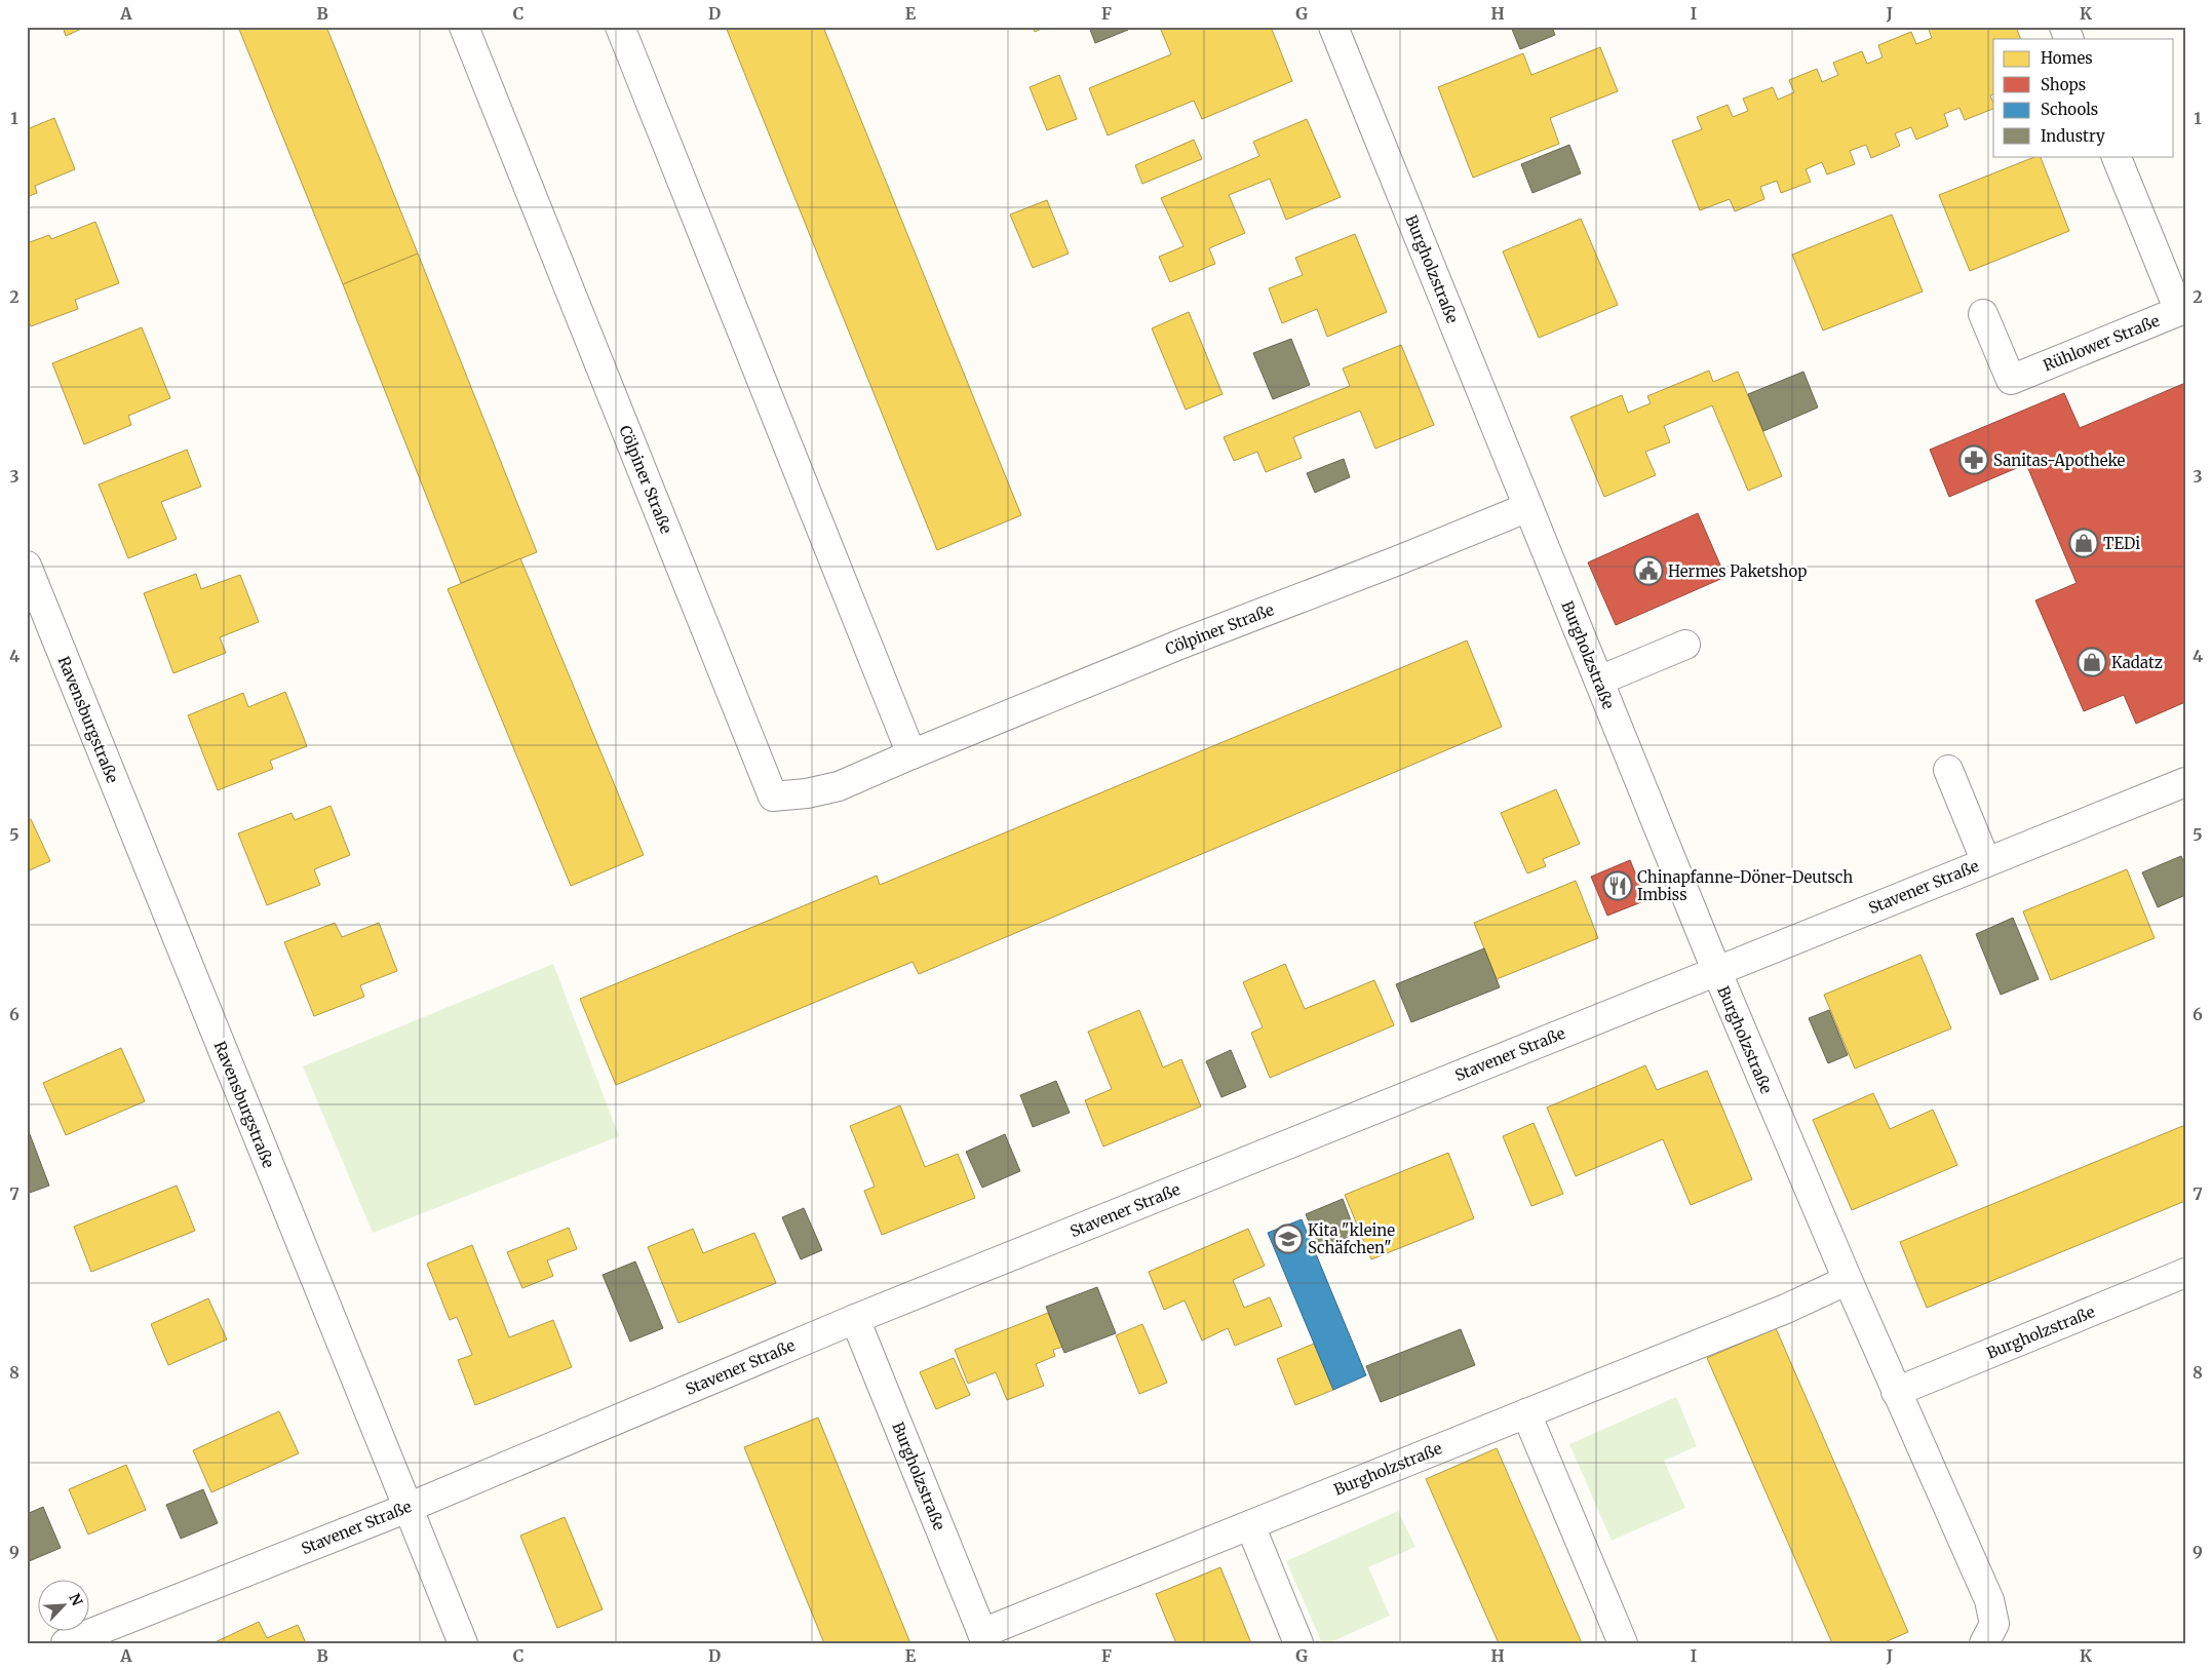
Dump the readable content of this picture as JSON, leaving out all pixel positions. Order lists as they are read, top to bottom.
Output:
{
  "streets": {
    "street": [
      "Burgholzstraße",
      "Rühlower Straße",
      "Cölpiner Straße",
      "Ravensburgstraße",
      "Stavener Straße"
    ]
  },
  "crossings": [
    ["Burgholzstraße", "Cölpiner Straße"],
    ["Burgholzstraße", "Stavener Straße"],
    ["Ravensburgstraße", "Stavener Straße"]
  ],
  "places": {
    "pharmacy": ["Sanitas-Apotheke"],
    "shop": ["TEDi", "Kadatz"],
    "public building": ["Hermes Paketshop"],
    "restaurant": ["Chinapfanne-Döner-Deutsch Imbiss"],
    "school or university": ["Kita \"kleine Schäfchen\""]
  },
  "legend": [
    "Homes",
    "Shops",
    "Schools",
    "Industry"
  ],
  "north": "top right",
  "grid": {
    "columns": [
      "A",
      "B",
      "C",
      "D",
      "E",
      "F",
      "G",
      "H",
      "I",
      "J",
      "K"
    ],
    "rows": [
      "1",
      "2",
      "3",
      "4",
      "5",
      "6",
      "7",
      "8",
      "9"
    ]
  }
}
